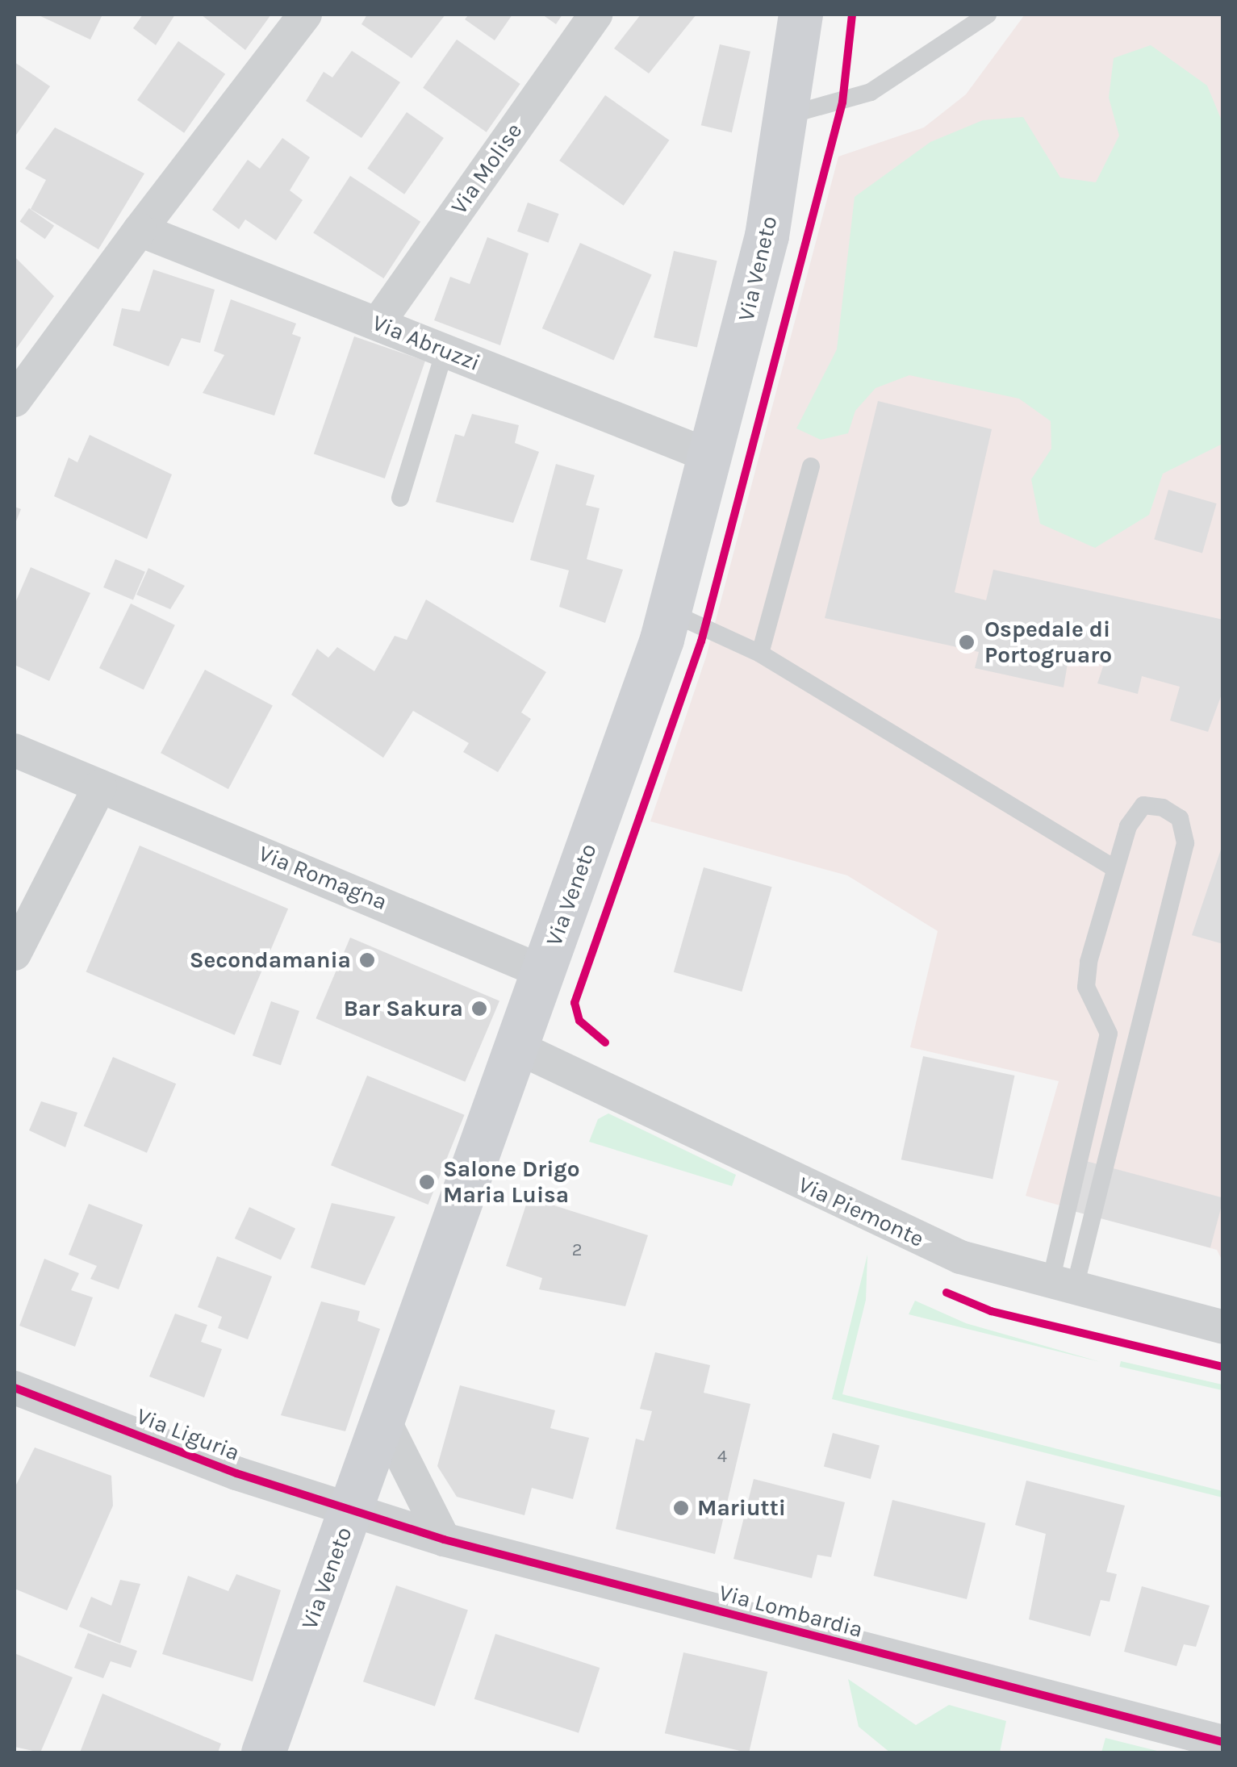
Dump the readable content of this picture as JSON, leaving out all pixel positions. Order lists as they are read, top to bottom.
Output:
{
  "streets": {
    "main road": ["Via Veneto"],
    "street": [
      "Via Molise",
      "Via Abruzzi",
      "Via Romagna",
      "Via Piemonte",
      "Via Liguria",
      "Via Lombardia"
    ]
  },
  "crossings": [
    ["Via Molise", "Via Abruzzi"],
    ["Via Veneto", "Via Abruzzi"],
    ["Via Veneto", "Via Romagna"],
    ["Via Veneto", "Via Piemonte"],
    ["Via Veneto", "Via Liguria"],
    ["Via Veneto", "Via Lombardia"],
    ["Via Liguria", "Via Lombardia"]
  ],
  "places": [
    "Ospedale di Portogruaro",
    "Secondamania",
    "Bar Sakura",
    "Salone Drigo Maria Luisa",
    "Mariutti"
  ],
  "house_numbers": ["2", "4"]
}
